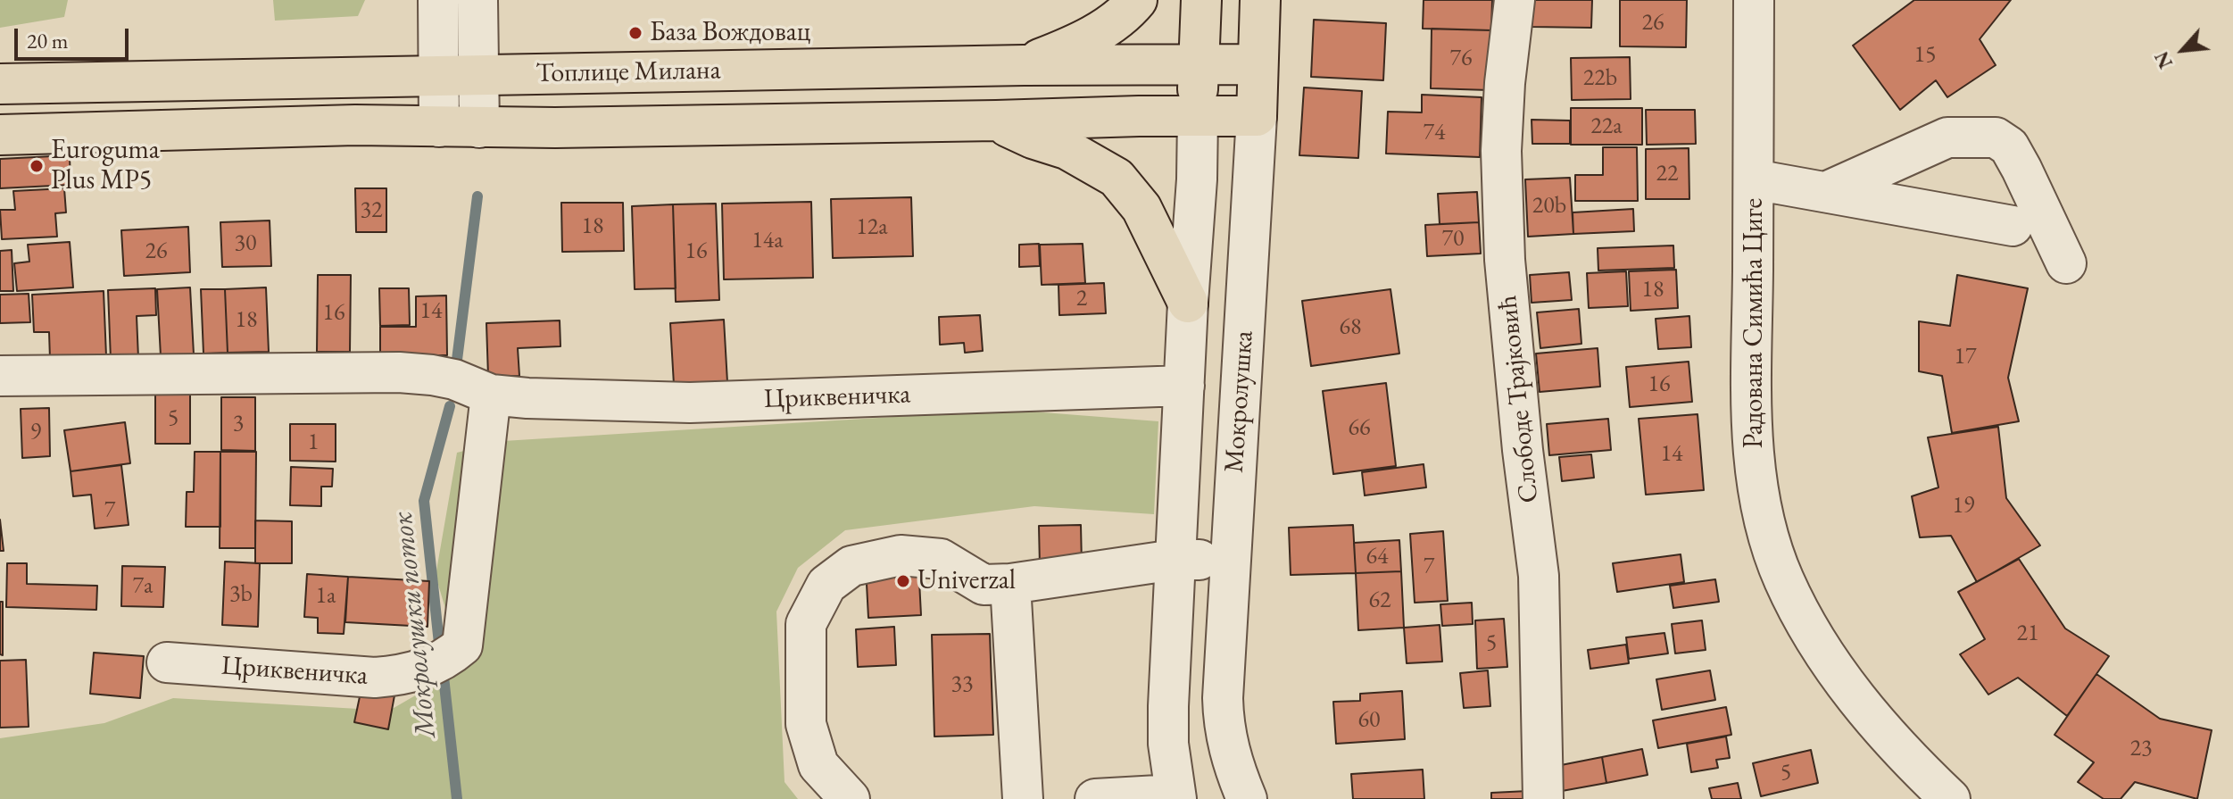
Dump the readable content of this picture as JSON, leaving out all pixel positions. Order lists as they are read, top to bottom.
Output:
{
  "streets": {
    "main road": ["Топлице Милана", "Мокролушка"],
    "street": ["Радована Симића Циге", "Цриквеничка", "Слободе Трајковић"]
  },
  "crossings": [
    ["Топлице Милана", "Мокролушка"],
    ["Цриквеничка", "Мокролушка"]
  ],
  "water": ["Мокролушки поток"],
  "places": ["База Вождовац", "Euroguma Plus MP5", "Univerzal"],
  "house_numbers": [
    "26",
    "15",
    "76",
    "22b",
    "22a",
    "74",
    "22",
    "20b",
    "32",
    "18",
    "12a",
    "70",
    "14a",
    "30",
    "26",
    "16",
    "18",
    "2",
    "14",
    "16",
    "18",
    "68",
    "17",
    "16",
    "5",
    "3",
    "66",
    "9",
    "1",
    "14",
    "19",
    "7",
    "64",
    "7",
    "7a",
    "3b",
    "1a",
    "62",
    "21",
    "5",
    "33",
    "60",
    "23",
    "5"
  ],
  "scale_bar": "20 m",
  "north": "bottom left"
}
